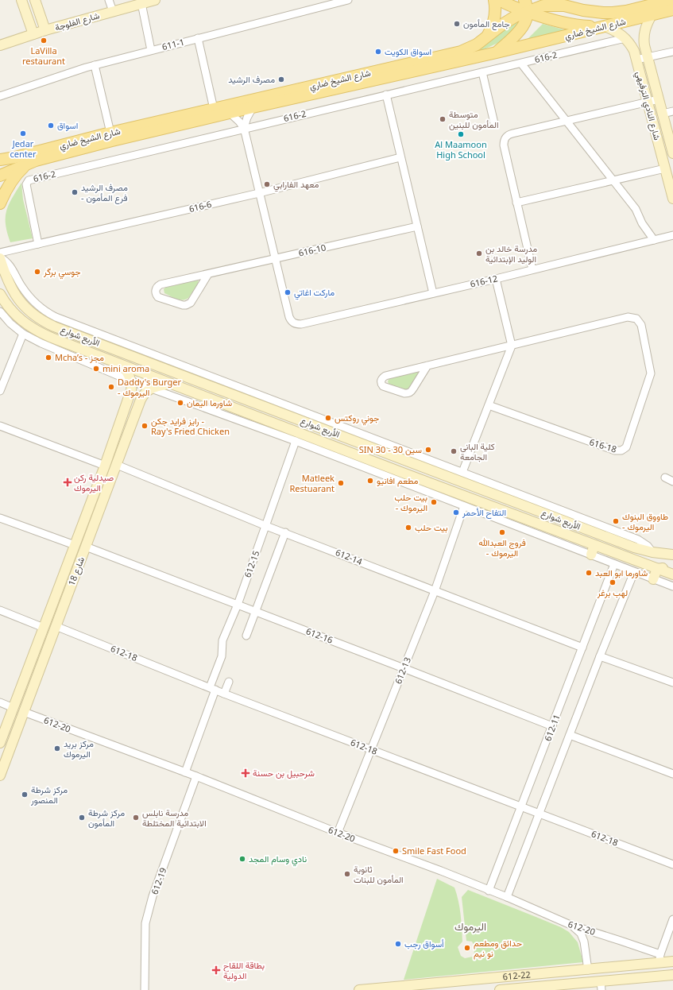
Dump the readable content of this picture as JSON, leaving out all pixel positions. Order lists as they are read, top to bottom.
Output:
{
  "streets": {
    "main road": ["شارع الشيخ ضاري"],
    "street": [
      "شارع الفلوجة",
      "611-1",
      "616-2",
      "شارع النادي الترفيهي",
      "616-6",
      "616-10",
      "616-12",
      "الأربع شوارع",
      "616-18",
      "612-14",
      "612-15",
      "شارع 18",
      "612-16",
      "612-18",
      "612-13",
      "612-20",
      "612-11",
      "612-19",
      "612-22"
    ]
  },
  "crossings": [
    ["شارع الشيخ ضاري", "شارع النادي الترفيهي"],
    ["616-2", "شارع النادي الترفيهي"],
    ["616-2", "616-6"],
    ["616-10", "616-12"],
    ["612-14", "612-15"],
    ["612-14", "شارع 18"],
    ["612-14", "612-13"],
    ["612-14", "612-11"],
    ["612-15", "612-16"],
    ["612-15", "612-18"],
    ["612-15", "612-20"],
    ["شارع 18", "612-16"],
    ["شارع 18", "612-18"],
    ["شارع 18", "612-20"],
    ["612-16", "612-13"],
    ["612-16", "612-11"],
    ["612-18", "612-13"],
    ["612-18", "612-11"],
    ["612-13", "612-20"],
    ["612-20", "612-11"],
    ["612-20", "612-19"],
    ["612-20", "612-22"]
  ],
  "districts": ["اليرموك"],
  "places": {
    "other": [
      "جامع المأمون",
      "LaVilla restaurant",
      "اسواق الكويت",
      "مصرف الرشيد",
      "متوسطة المأمون للبنين",
      "اسواق",
      "Jedar center",
      "Al Maamoon High School",
      "معهد الفارابي",
      "مصرف الرشيد - فرع المأمون",
      "مدرسة خالد بن الوليد الإبتدائية",
      "جوسي برگر",
      "ماركت اغاتي",
      "Mcha’s - مجز",
      "mini aroma",
      "Daddy's Burger - اليرموك",
      "شاورما اليمان",
      "جوني روكتس",
      "رايز فرايد جكن - Ray's Fried Chicken",
      "SIN 30 - سين 30",
      "كلية الباني الجامعة",
      "مطعم افانيو",
      "Matleek Restuarant",
      "بيت حلب - اليرموك",
      "التفاح الأحمر",
      "طاووق البنوك - اليرموك",
      "بيت حلب",
      "فروج العبدالله - اليرموك",
      "شاورما ابو العبد",
      "لهب برغر",
      "مركز بريد اليرموك",
      "مركز شرطة المنصور",
      "مركز شرطة المأمون",
      "مدرسة نابلس الابتدائية المختلطة",
      "Smile Fast Food",
      "نادي وسام المجد",
      "ثانوية المأمون للبنات",
      "أسواق رجب",
      "حدائق ومطعم نو نيم"
    ],
    "health": ["صيدلية ركن اليرموك", "شرحبيل بن حسنة", "بطاقة اللقاح الدولية"]
  }
}
